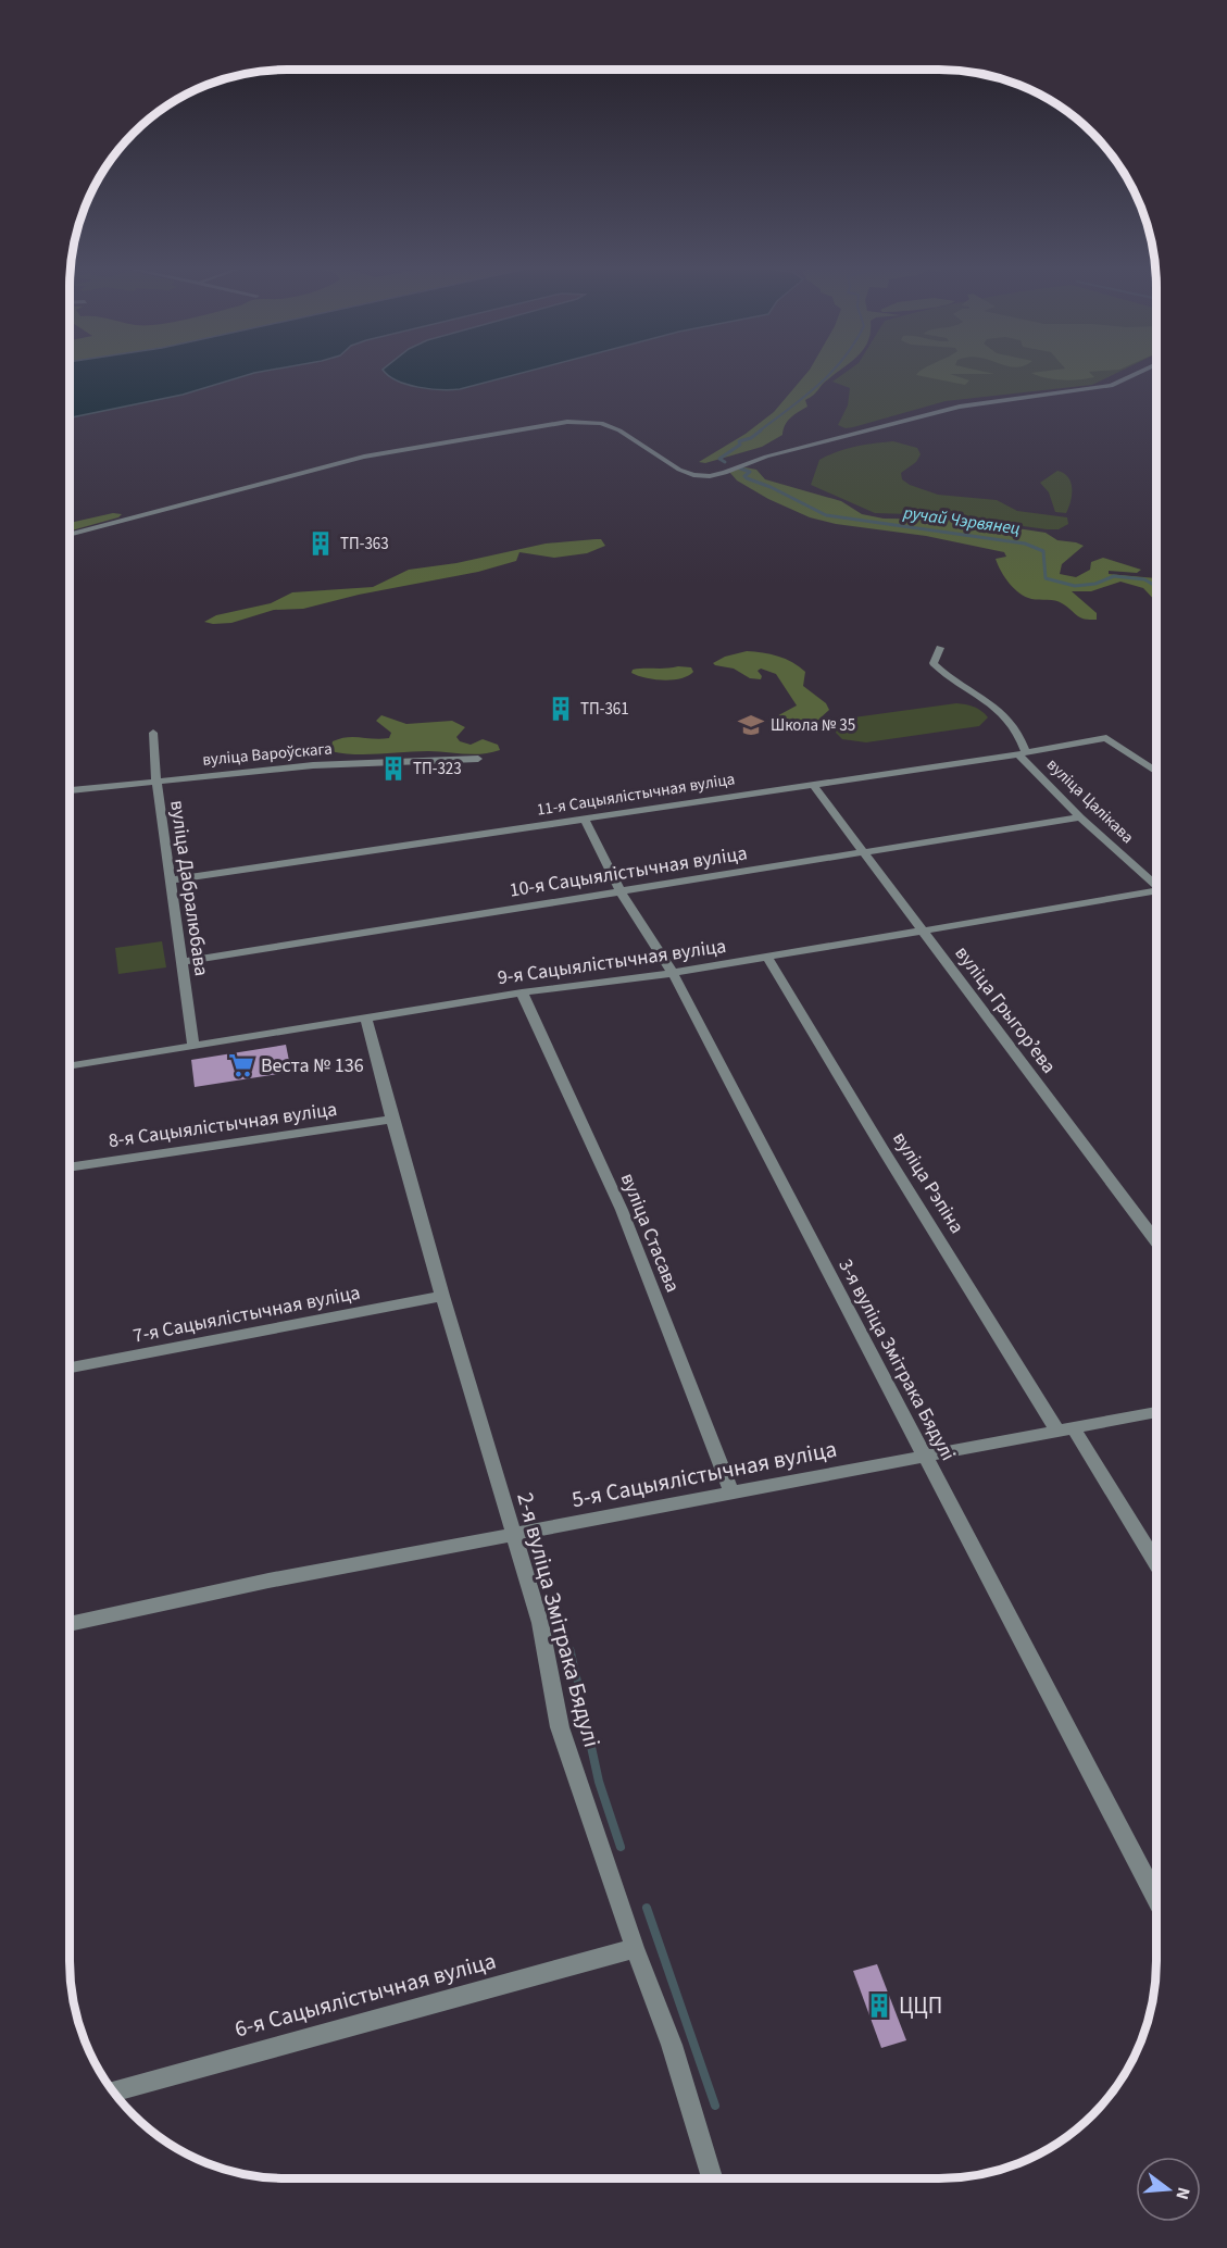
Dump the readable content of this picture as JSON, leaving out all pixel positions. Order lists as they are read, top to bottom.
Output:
{
  "streets": {
    "street": [
      "вуліца Вароўскага",
      "11-я Сацыялістычная вуліца",
      "вуліца Цалікава",
      "10-я Сацыялістычная вуліца",
      "вуліца Дабралюбава",
      "9-я Сацыялістычная вуліца",
      "вуліца Грыгорʼева",
      "8-я Сацыялістычная вуліца",
      "вуліца Рэпіна",
      "вуліца Стасава",
      "7-я Сацыялістычная вуліца",
      "3-я вуліца Змітрака Бядулі",
      "5-я Сацыялістычная вуліца",
      "2-я вуліца Змітрака Бядулі",
      "6-я Сацыялістычная вуліца"
    ]
  },
  "crossings": [
    ["вуліца Вароўскага", "вуліца Дабралюбава"],
    ["11-я Сацыялістычная вуліца", "вуліца Цалікава"],
    ["11-я Сацыялістычная вуліца", "вуліца Дабралюбава"],
    ["11-я Сацыялістычная вуліца", "вуліца Грыгорʼева"],
    ["11-я Сацыялістычная вуліца", "3-я вуліца Змітрака Бядулі"],
    ["вуліца Цалікава", "10-я Сацыялістычная вуліца"],
    ["10-я Сацыялістычная вуліца", "вуліца Дабралюбава"],
    ["10-я Сацыялістычная вуліца", "вуліца Грыгорʼева"],
    ["10-я Сацыялістычная вуліца", "3-я вуліца Змітрака Бядулі"],
    ["вуліца Дабралюбава", "9-я Сацыялістычная вуліца"],
    ["9-я Сацыялістычная вуліца", "вуліца Грыгорʼева"],
    ["9-я Сацыялістычная вуліца", "вуліца Рэпіна"],
    ["9-я Сацыялістычная вуліца", "вуліца Стасава"],
    ["9-я Сацыялістычная вуліца", "3-я вуліца Змітрака Бядулі"],
    ["9-я Сацыялістычная вуліца", "2-я вуліца Змітрака Бядулі"],
    ["8-я Сацыялістычная вуліца", "2-я вуліца Змітрака Бядулі"],
    ["вуліца Рэпіна", "5-я Сацыялістычная вуліца"],
    ["вуліца Стасава", "5-я Сацыялістычная вуліца"],
    ["7-я Сацыялістычная вуліца", "2-я вуліца Змітрака Бядулі"],
    ["3-я вуліца Змітрака Бядулі", "5-я Сацыялістычная вуліца"],
    ["5-я Сацыялістычная вуліца", "2-я вуліца Змітрака Бядулі"],
    ["2-я вуліца Змітрака Бядулі", "6-я Сацыялістычная вуліца"]
  ],
  "water": ["ручай Чэрвянец"],
  "places": {
    "building": [
      "ТП-363",
      "ТП-361",
      "ТП-323",
      "ЦЦП"
    ],
    "school or university": ["Школа № 35"],
    "supermarket": ["Веста № 136"]
  },
  "north": "right"
}
